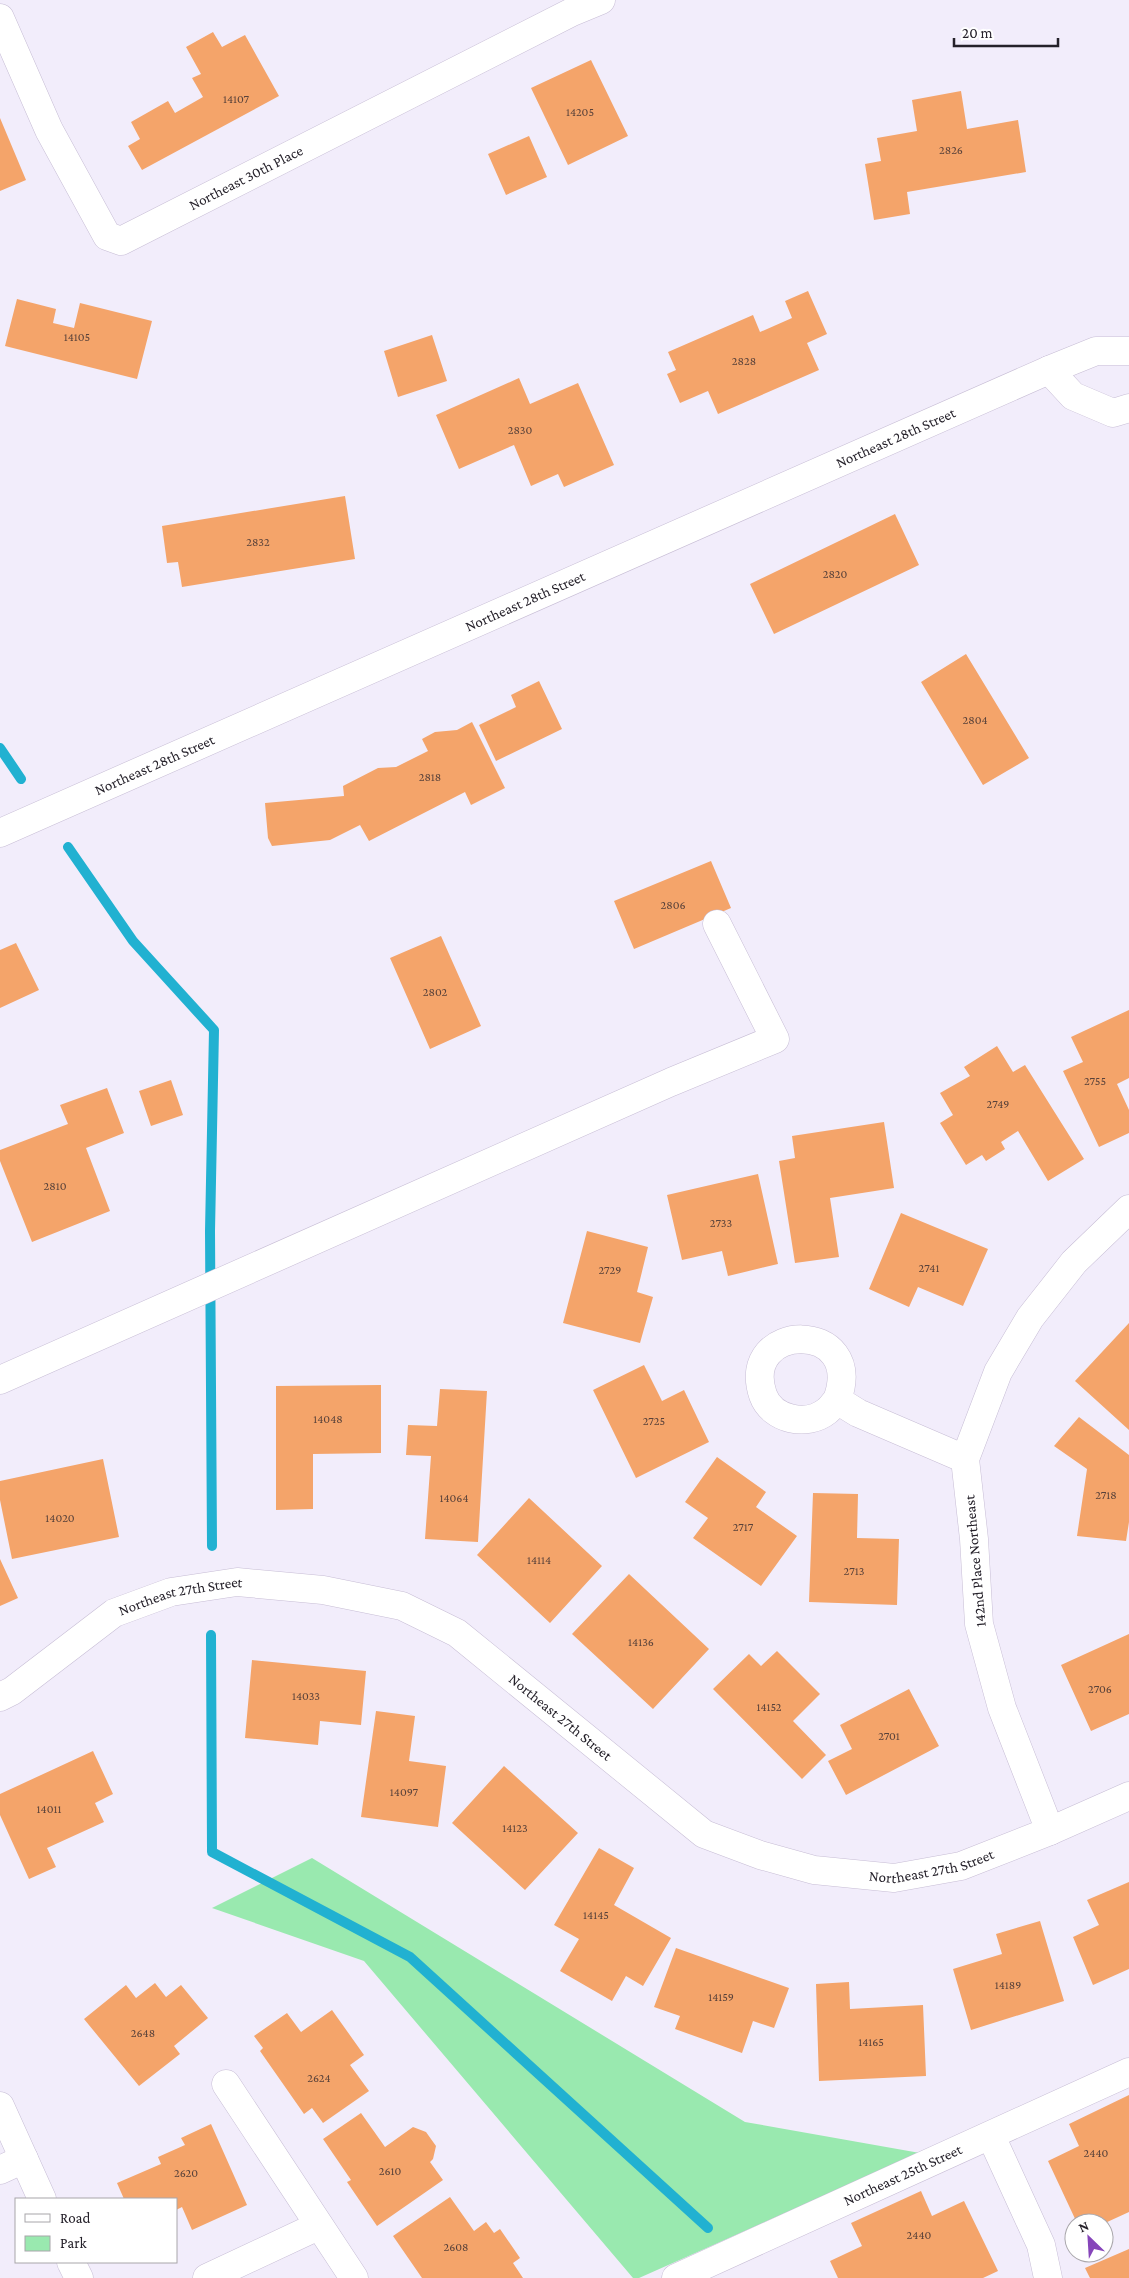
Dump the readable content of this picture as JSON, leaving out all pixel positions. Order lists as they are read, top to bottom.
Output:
{
  "streets": {
    "street": [
      "Northeast 30th Place",
      "Northeast 28th Street",
      "142nd Place Northeast",
      "Northeast 27th Street",
      "Northeast 25th Street"
    ]
  },
  "crossings": [
    ["142nd Place Northeast", "Northeast 27th Street"]
  ],
  "house_numbers": [
    "14107",
    "14205",
    "2826",
    "14105",
    "2828",
    "2830",
    "2832",
    "2820",
    "2804",
    "2818",
    "2806",
    "2802",
    "2755",
    "2749",
    "2810",
    "2733",
    "2741",
    "2729",
    "14048",
    "2725",
    "2718",
    "14064",
    "14020",
    "2717",
    "14114",
    "2713",
    "14136",
    "2706",
    "14033",
    "14152",
    "2701",
    "14097",
    "14011",
    "14123",
    "14145",
    "14189",
    "14159",
    "2648",
    "14165",
    "2624",
    "2440",
    "2610",
    "2620",
    "2440",
    "2608"
  ],
  "legend": ["Road", "Park"],
  "scale_bar": "20 m",
  "north": "top left"
}
